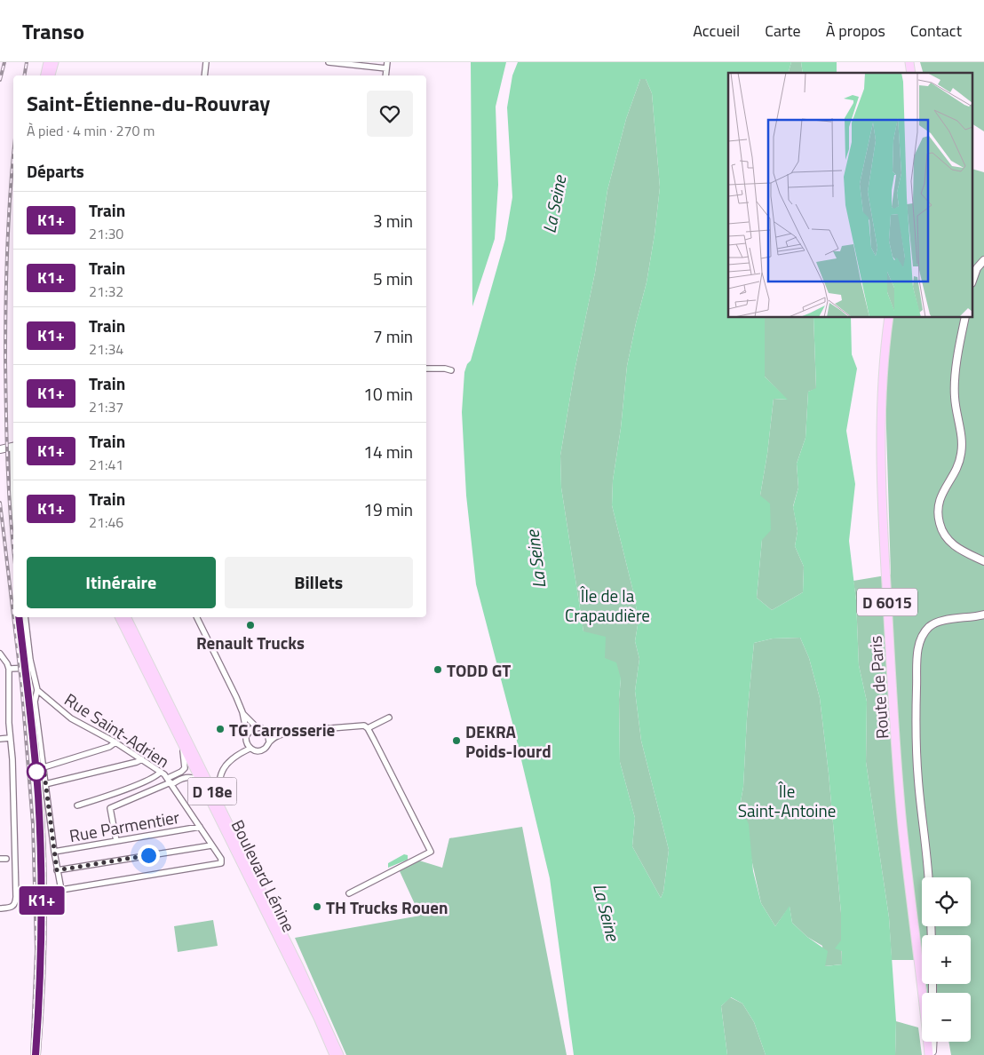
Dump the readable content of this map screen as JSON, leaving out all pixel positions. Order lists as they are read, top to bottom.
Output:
{
  "streets": {
    "main road": [
      "D 6015",
      "Route de Paris",
      "D 18e",
      "Boulevard Lénine"
    ],
    "street": ["Rue Saint-Adrien", "Rue Parmentier"]
  },
  "crossings": [
    ["Rue Saint-Adrien", "Rue Parmentier"]
  ],
  "water": ["La Seine"],
  "parks": ["Île de la Crapaudière", "Île Saint-Antoine"],
  "places": [
    "Renault Trucks",
    "TODD GT",
    "TG Carrosserie",
    "DEKRA Poids-lourd",
    "TH Trucks Rouen"
  ],
  "page": {
    "header": "Transo",
    "nav": [
      "Accueil",
      "Carte",
      "À propos",
      "Contact"
    ],
    "on_map": "K1+",
    "heading": [
      ["Saint-Étienne-du-Rouvray", "À pied · 4 min · 270 m"],
      "Départs"
    ],
    "list": [
      {
        "mark": "K1+",
        "name": "Train",
        "note": "21:30",
        "value": "3 min"
      },
      {
        "mark": "K1+",
        "name": "Train",
        "note": "21:32",
        "value": "5 min"
      },
      {
        "mark": "K1+",
        "name": "Train",
        "note": "21:34",
        "value": "7 min"
      },
      {
        "mark": "K1+",
        "name": "Train",
        "note": "21:37",
        "value": "10 min"
      },
      {
        "mark": "K1+",
        "name": "Train",
        "note": "21:41",
        "value": "14 min"
      },
      {
        "mark": "K1+",
        "name": "Train",
        "note": "21:46",
        "value": "19 min"
      }
    ],
    "buttons": ["Itinéraire", "Billets"],
    "map_buttons": ["+", "−"]
  }
}
